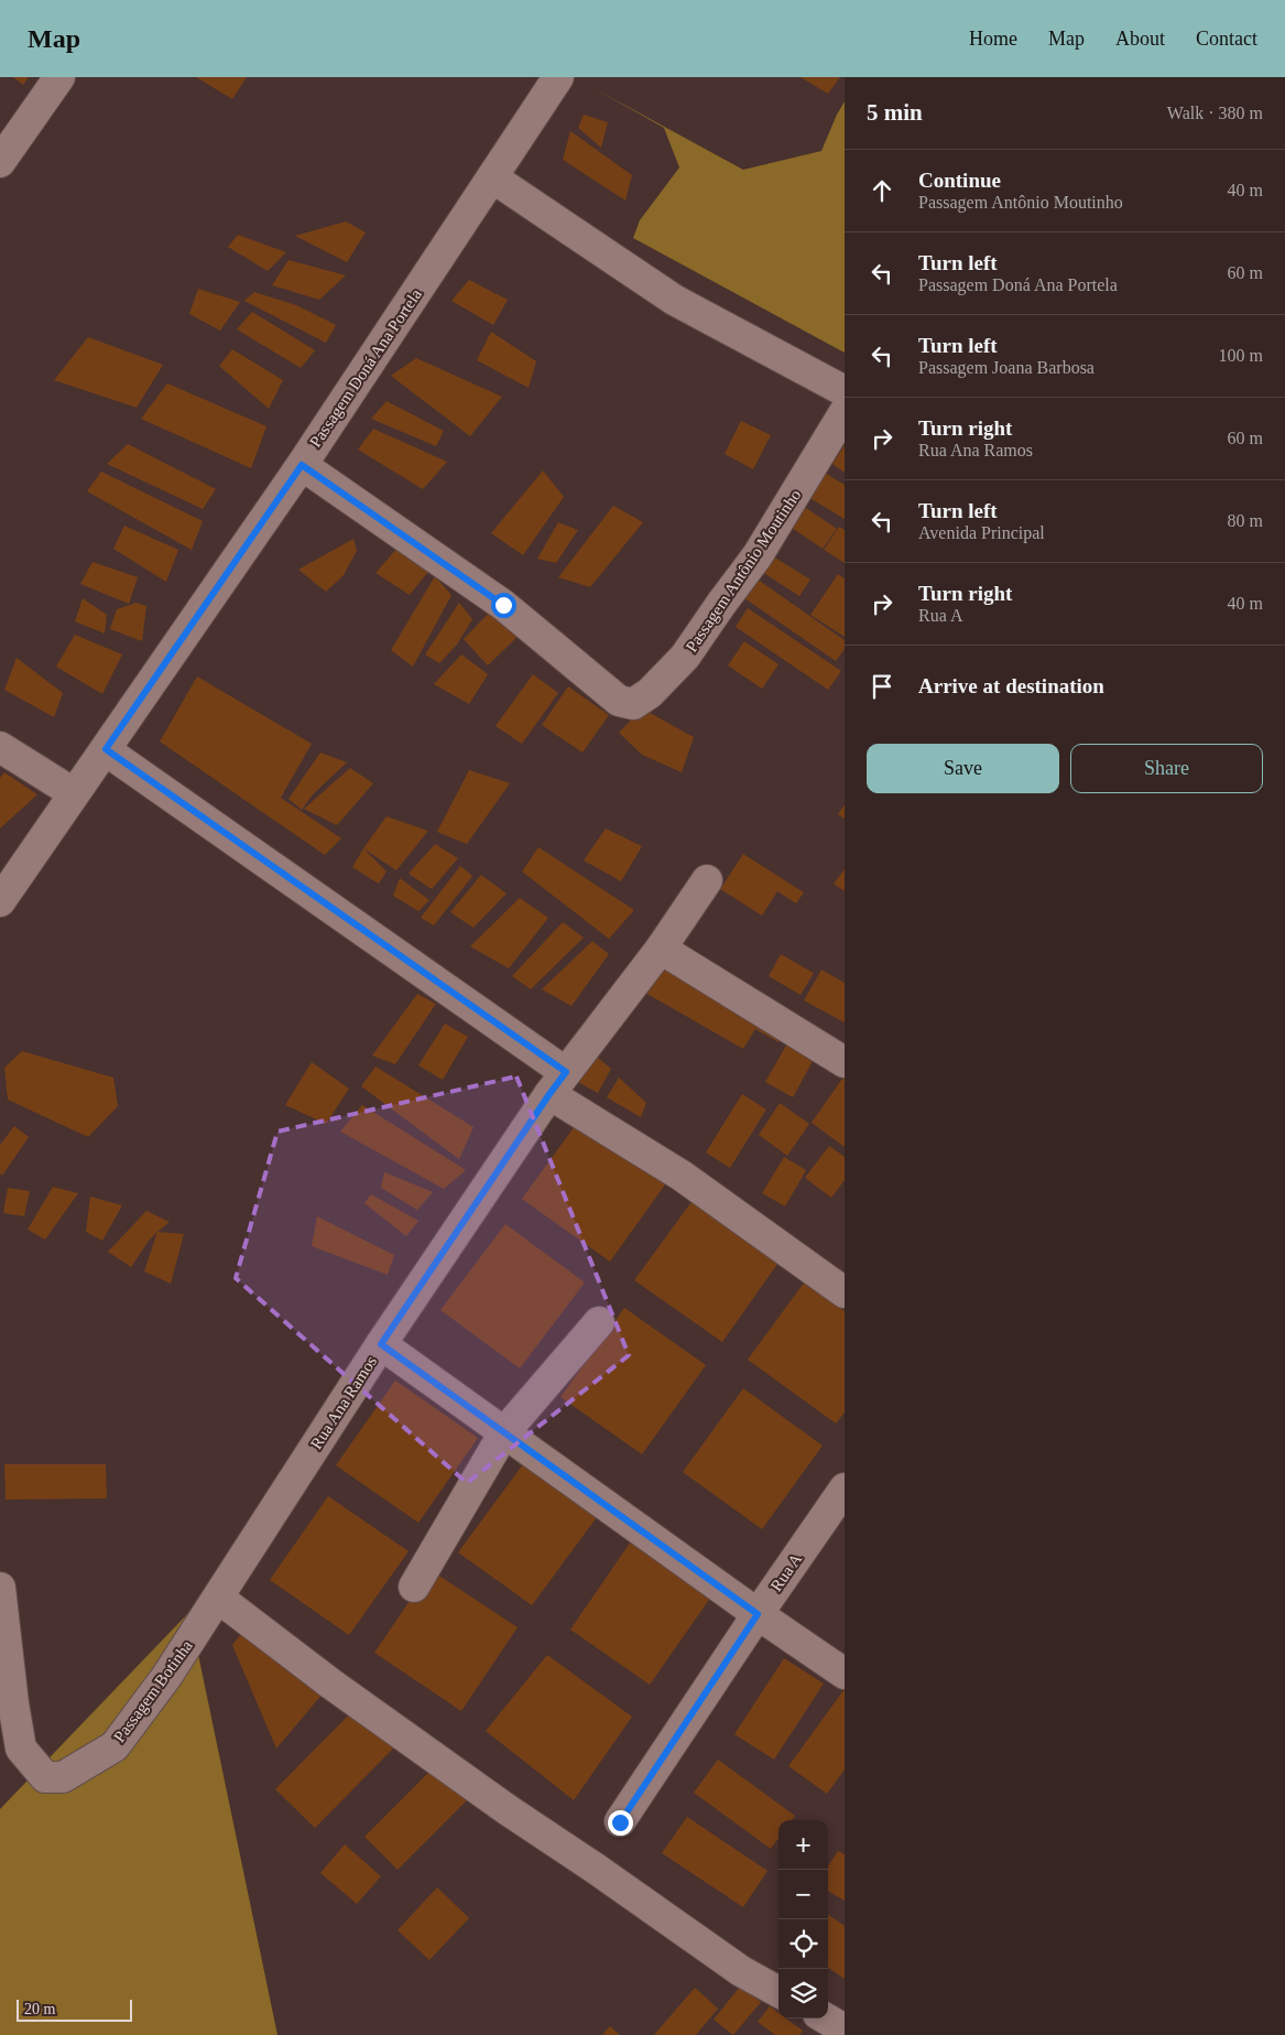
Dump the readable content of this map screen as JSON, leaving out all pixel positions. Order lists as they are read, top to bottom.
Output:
{
  "streets": {
    "street": [
      "Passagem Doná Ana Portela",
      "Passagem Antônio Moutinho",
      "Rua Ana Ramos",
      "Rua A",
      "Passagem Botinha"
    ]
  },
  "crossings": [
    ["Passagem Doná Ana Portela", "Passagem Antônio Moutinho"],
    ["Rua Ana Ramos", "Passagem Botinha"]
  ],
  "scale_bar": "20 m",
  "page": {
    "header": "Map",
    "nav": [
      "Home",
      "Map",
      "About",
      "Contact"
    ],
    "heading": ["5 min", "Walk · 380 m"],
    "list": [
      ["Continue", "Passagem Antônio Moutinho", "40 m"],
      ["Turn left", "Passagem Doná Ana Portela", "60 m"],
      ["Turn left", "Passagem Joana Barbosa", "100 m"],
      ["Turn right", "Rua Ana Ramos", "60 m"],
      ["Turn left", "Avenida Principal", "80 m"],
      ["Turn right", "Rua A", "40 m"],
      "Arrive at destination"
    ],
    "buttons": ["Save", "Share"],
    "map_buttons": ["+", "−"],
    "scale": "20 m"
  }
}
